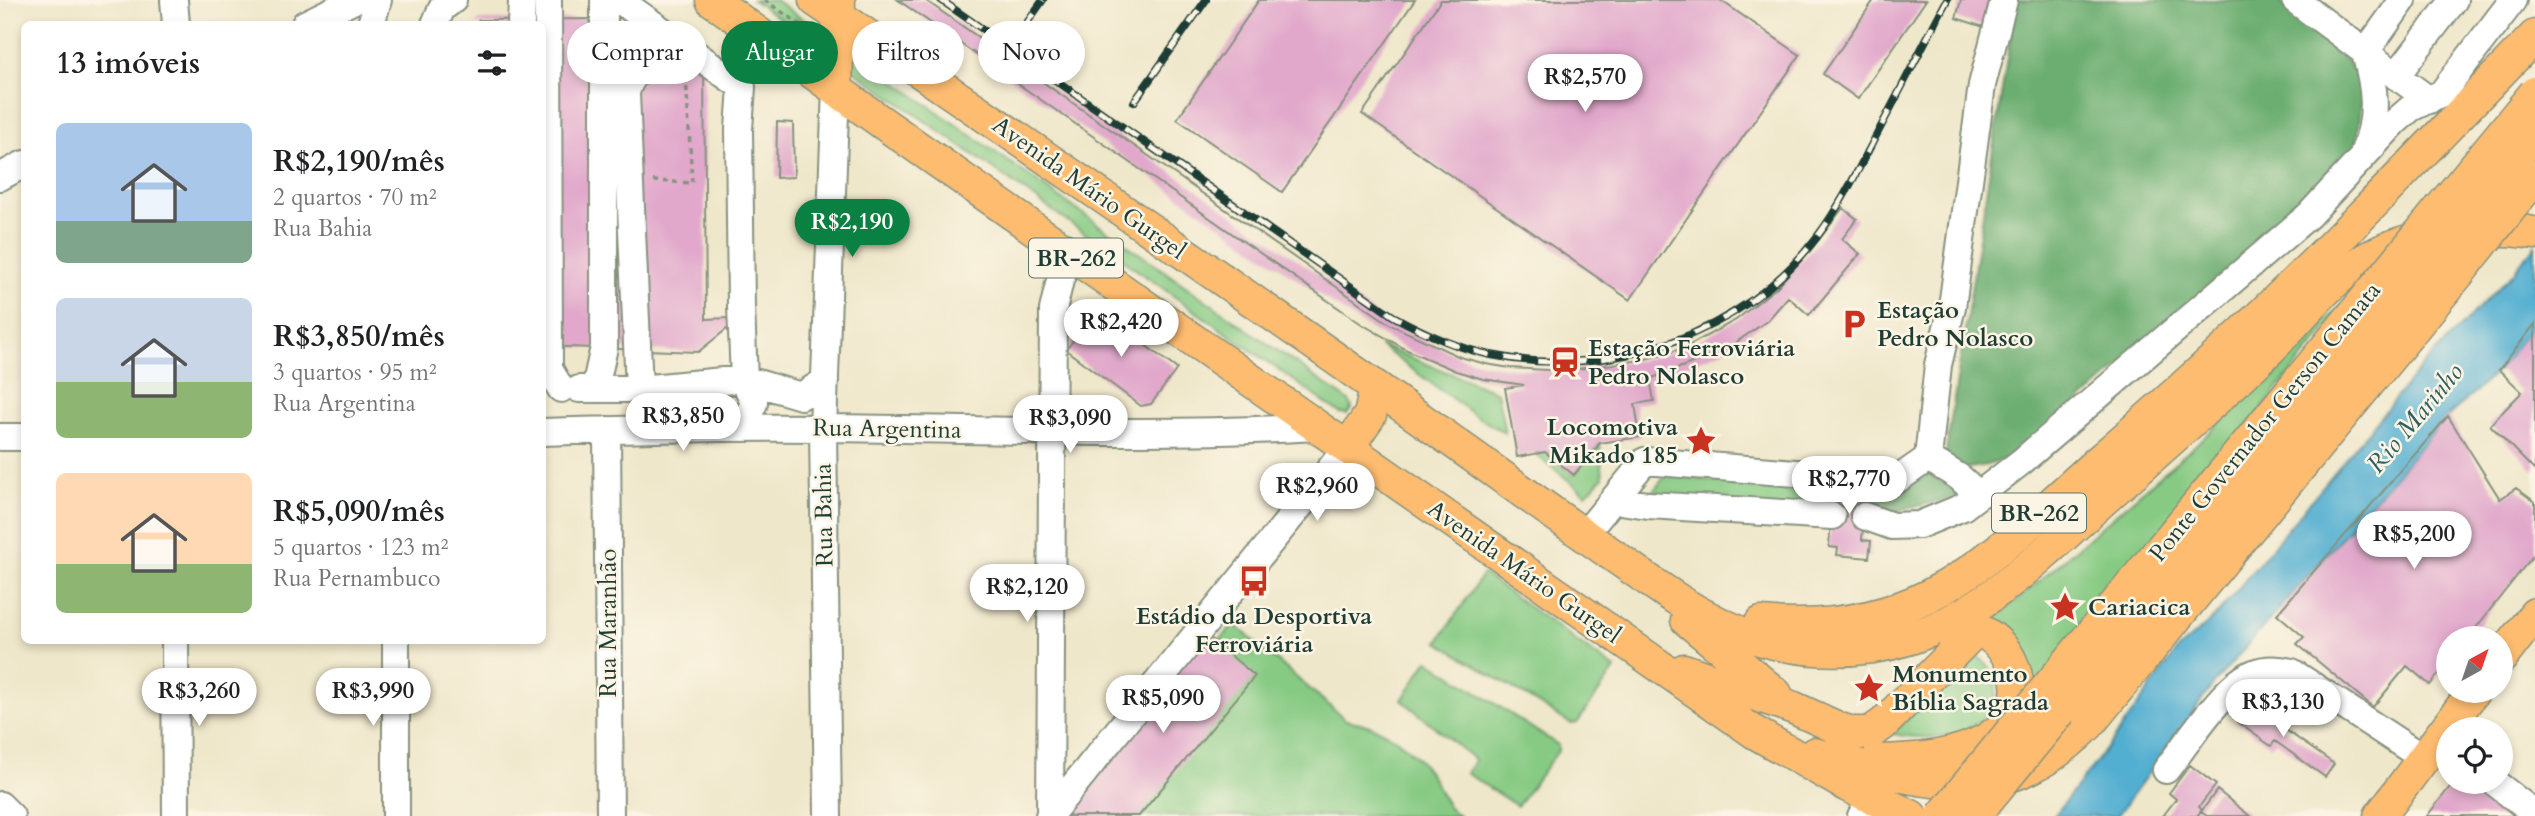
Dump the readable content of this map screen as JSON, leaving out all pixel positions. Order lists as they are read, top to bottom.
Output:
{
  "streets": {
    "main road": ["Avenida Mário Gurgel", "BR-262", "Ponte Governador Gerson Camata"],
    "street": ["Rua Argentina", "Rua Bahia", "Rua Maranhão"]
  },
  "crossings": [
    ["Avenida Mário Gurgel", "BR-262"],
    ["Avenida Mário Gurgel", "Rua Argentina"],
    ["Avenida Mário Gurgel", "Rua Bahia"],
    ["Rua Argentina", "Rua Bahia"],
    ["Rua Argentina", "Rua Maranhão"]
  ],
  "water": ["Rio Marinho"],
  "places": {
    "parking": ["Estação Pedro Nolasco"],
    "station": ["Estação Ferroviária Pedro Nolasco"],
    "place": ["Locomotiva Mikado 185", "Cariacica", "Monumento Bíblia Sagrada"],
    "bus stop": ["Estádio da Desportiva Ferroviária"]
  },
  "north": "top right",
  "page": {
    "chip": [
      "Comprar",
      "Alugar",
      "Filtros",
      "Novo"
    ],
    "heading": "13 imóveis",
    "price": [
      "R$2,570",
      "R$2,190",
      "R$2,420",
      "R$3,850",
      "R$3,090",
      "R$2,770",
      "R$2,960",
      "R$5,200",
      "R$2,120",
      "R$3,260",
      "R$3,990",
      "R$5,090",
      "R$3,130"
    ],
    "list": [
      {
        "name": "R$2,190/mês",
        "note": "2 quartos · 70 m² · Rua Bahia"
      },
      {
        "name": "R$3,850/mês",
        "note": "3 quartos · 95 m² · Rua Argentina"
      },
      {
        "name": "R$5,090/mês",
        "note": "5 quartos · 123 m² · Rua Pernambuco"
      }
    ]
  }
}
